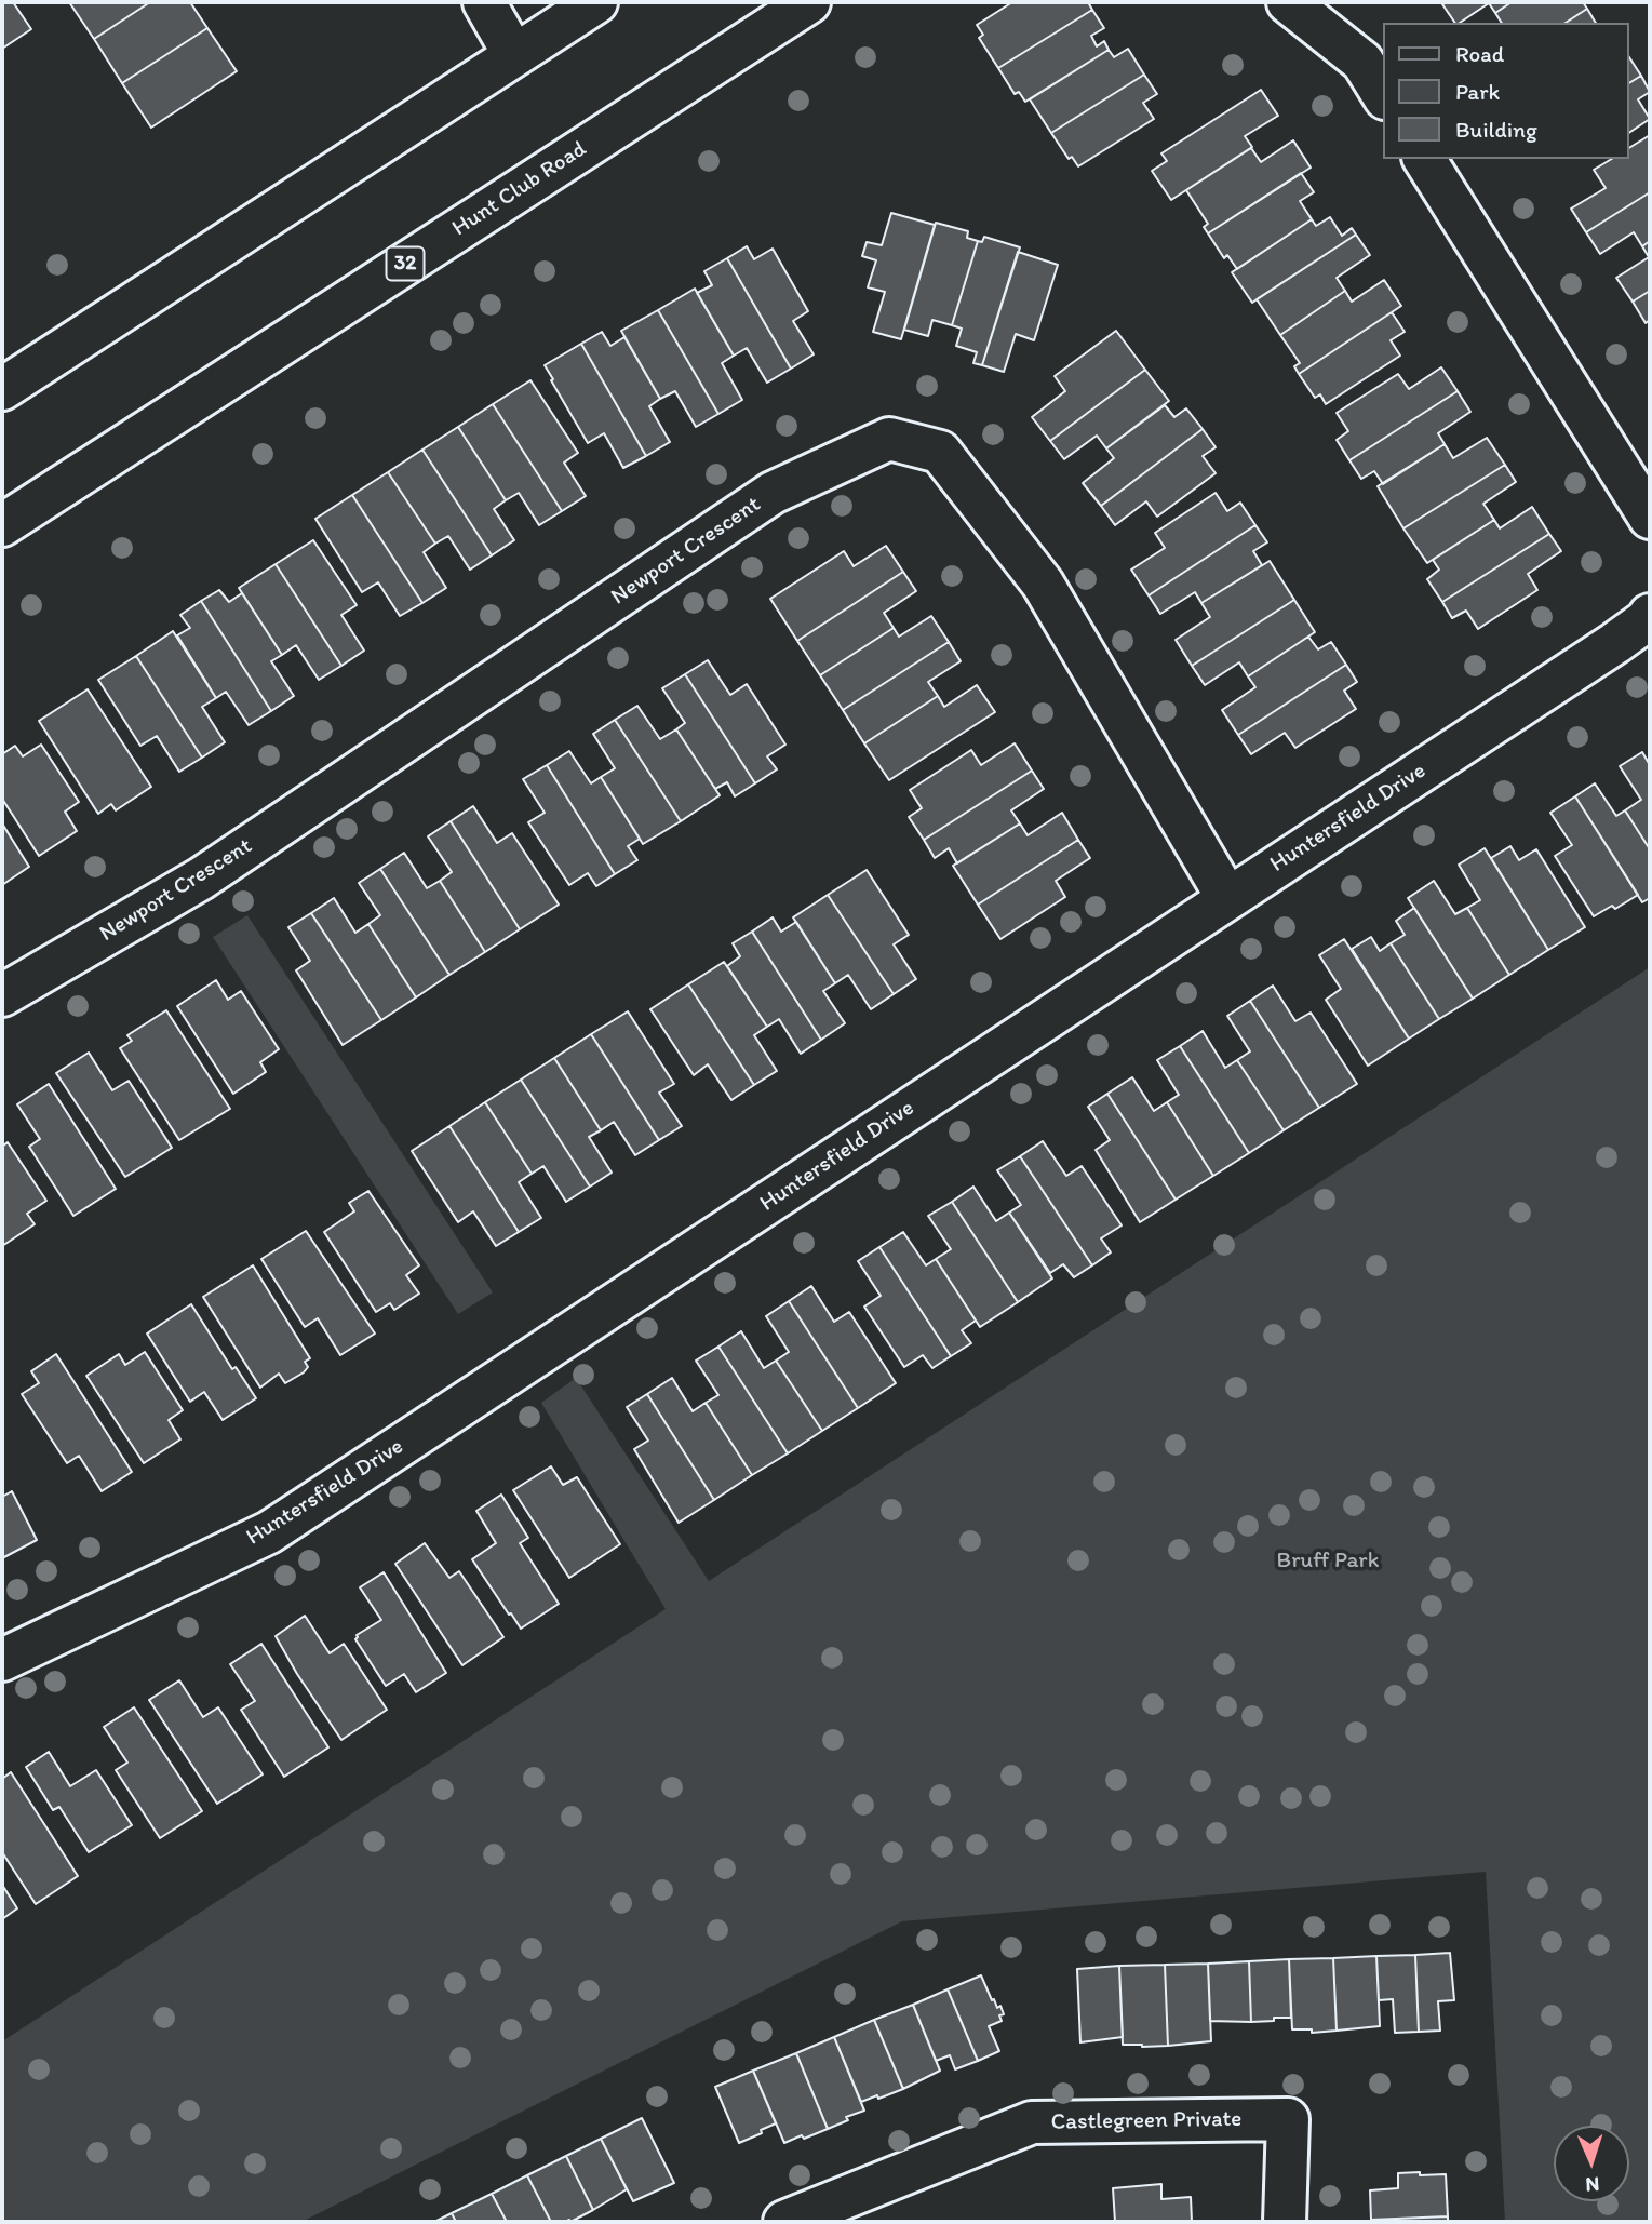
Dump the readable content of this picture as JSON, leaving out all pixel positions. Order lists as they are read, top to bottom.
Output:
{
  "streets": {
    "street": [
      "Hunt Club Road",
      "32",
      "Newport Crescent",
      "Huntersfield Drive",
      "Castlegreen Private"
    ]
  },
  "crossings": [
    ["Newport Crescent", "Huntersfield Drive"]
  ],
  "parks": ["Bruff Park"],
  "legend": ["Road", "Park", "Building"],
  "north": "bottom"
}
